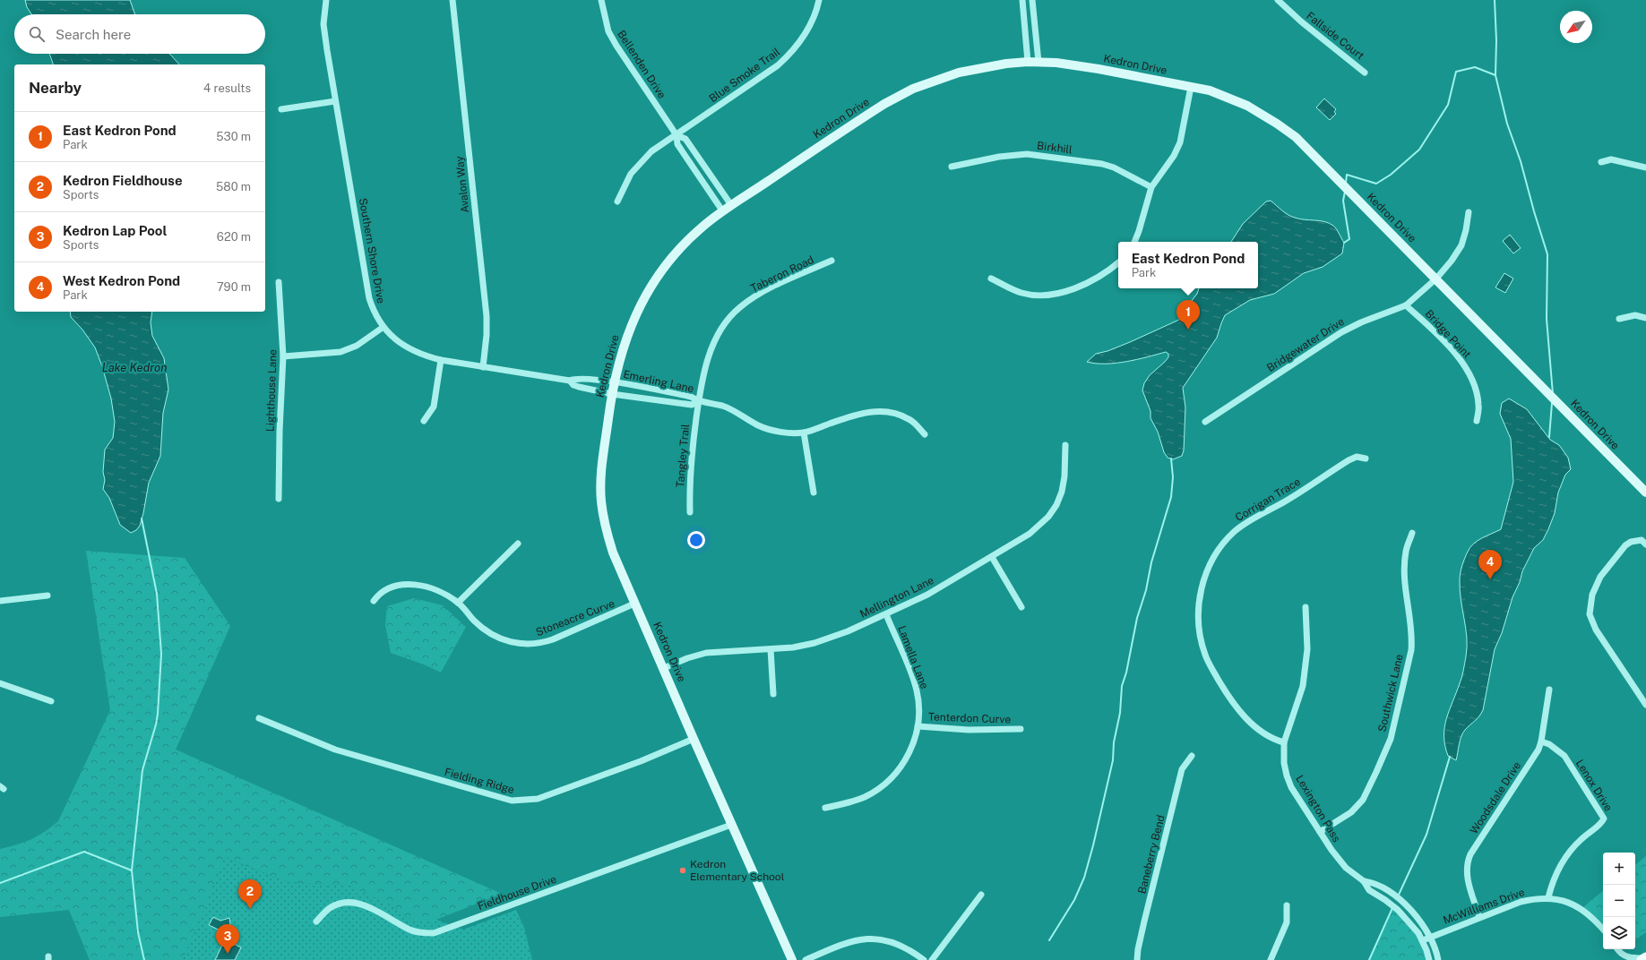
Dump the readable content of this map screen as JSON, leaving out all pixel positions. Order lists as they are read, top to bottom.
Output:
{
  "streets": {
    "street": [
      "Fallside Court",
      "Bellenden Drive",
      "Kedron Drive",
      "Blue Smoke Trail",
      "Birkhill",
      "Avalon Way",
      "Southern Shore Drive",
      "Taberon Road",
      "Bridge Point",
      "Bridgewater Drive",
      "Emerling Lane",
      "Lighthouse Lane",
      "Tangley Trail",
      "Corrigan Trace",
      "Mellington Lane",
      "Stoneacre Curve",
      "Lamella Lane",
      "Southwick Lane",
      "Tenterdon Curve",
      "Fielding Ridge",
      "Lenox Drive",
      "Woodsdale Drive",
      "Lexington Pass",
      "Baneberry Bend",
      "Fieldhouse Drive",
      "McWilliams Drive"
    ]
  },
  "crossings": [
    ["Bellenden Drive", "Kedron Drive"],
    ["Bellenden Drive", "Blue Smoke Trail"],
    ["Kedron Drive", "Southern Shore Drive"],
    ["Kedron Drive", "Bridgewater Drive"],
    ["Kedron Drive", "Emerling Lane"],
    ["Kedron Drive", "Mellington Lane"],
    ["Kedron Drive", "Stoneacre Curve"],
    ["Kedron Drive", "Fielding Ridge"],
    ["Kedron Drive", "Fieldhouse Drive"],
    ["Avalon Way", "Southern Shore Drive"],
    ["Southern Shore Drive", "Emerling Lane"],
    ["Taberon Road", "Emerling Lane"],
    ["Taberon Road", "Tangley Trail"],
    ["Bridge Point", "Bridgewater Drive"],
    ["Emerling Lane", "Tangley Trail"],
    ["Corrigan Trace", "Lexington Pass"],
    ["Mellington Lane", "Lamella Lane"],
    ["Lamella Lane", "Tenterdon Curve"],
    ["Southwick Lane", "Lexington Pass"],
    ["Lenox Drive", "Woodsdale Drive"],
    ["Lenox Drive", "McWilliams Drive"],
    ["Woodsdale Drive", "McWilliams Drive"],
    ["Lexington Pass", "McWilliams Drive"]
  ],
  "water": ["Lake Kedron"],
  "places": ["Kedron Elementary School"],
  "north": "bottom left",
  "page": {
    "search": "Search here",
    "heading": ["Nearby", "4 results"],
    "list": [
      {
        "mark": "1",
        "name": "East Kedron Pond",
        "note": "Park",
        "value": "530 m"
      },
      {
        "mark": "2",
        "name": "Kedron Fieldhouse",
        "note": "Sports",
        "value": "580 m"
      },
      {
        "mark": "3",
        "name": "Kedron Lap Pool",
        "note": "Sports",
        "value": "620 m"
      },
      {
        "mark": "4",
        "name": "West Kedron Pond",
        "note": "Park",
        "value": "790 m"
      }
    ],
    "popup": ["East Kedron Pond", "Park"],
    "pins": [
      "1",
      "4",
      "2",
      "3"
    ],
    "map_buttons": ["+", "−"]
  }
}
